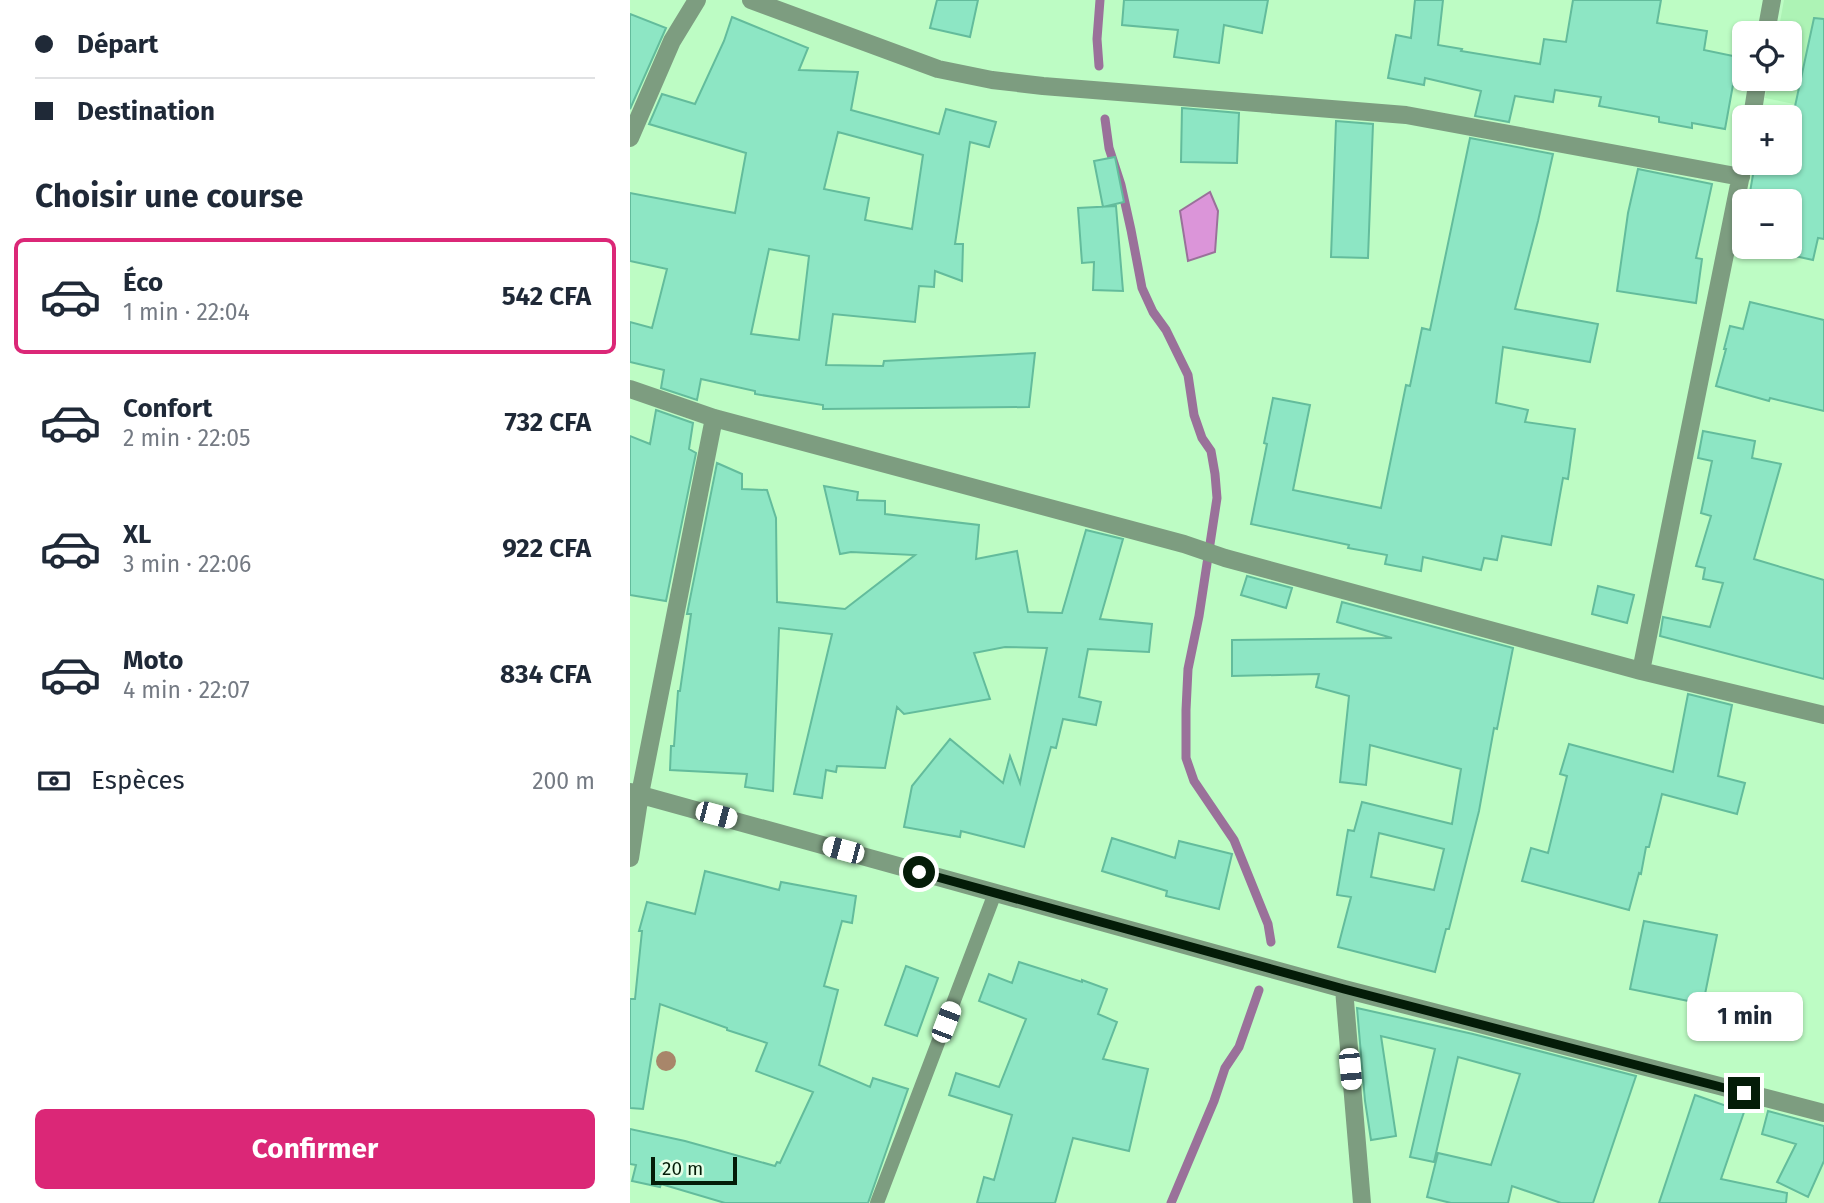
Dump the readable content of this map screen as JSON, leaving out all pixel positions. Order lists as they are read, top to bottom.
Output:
{
  "scale_bar": "20 m",
  "page": {
    "banner": ["Départ", "Destination"],
    "map_buttons": ["+", "−"],
    "heading": "Choisir une course",
    "list": [
      {
        "name": "Éco",
        "note": "1 min · 22:04",
        "value": "542 CFA"
      },
      {
        "name": "Confort",
        "note": "2 min · 22:05",
        "value": "732 CFA"
      },
      {
        "name": "XL",
        "note": "3 min · 22:06",
        "value": "922 CFA"
      },
      {
        "name": "Moto",
        "note": "4 min · 22:07",
        "value": "834 CFA"
      }
    ],
    "pay": ["Espèces", "200 m"],
    "bubble": "1 min",
    "buttons": "Confirmer",
    "scale": "20 m"
  }
}
